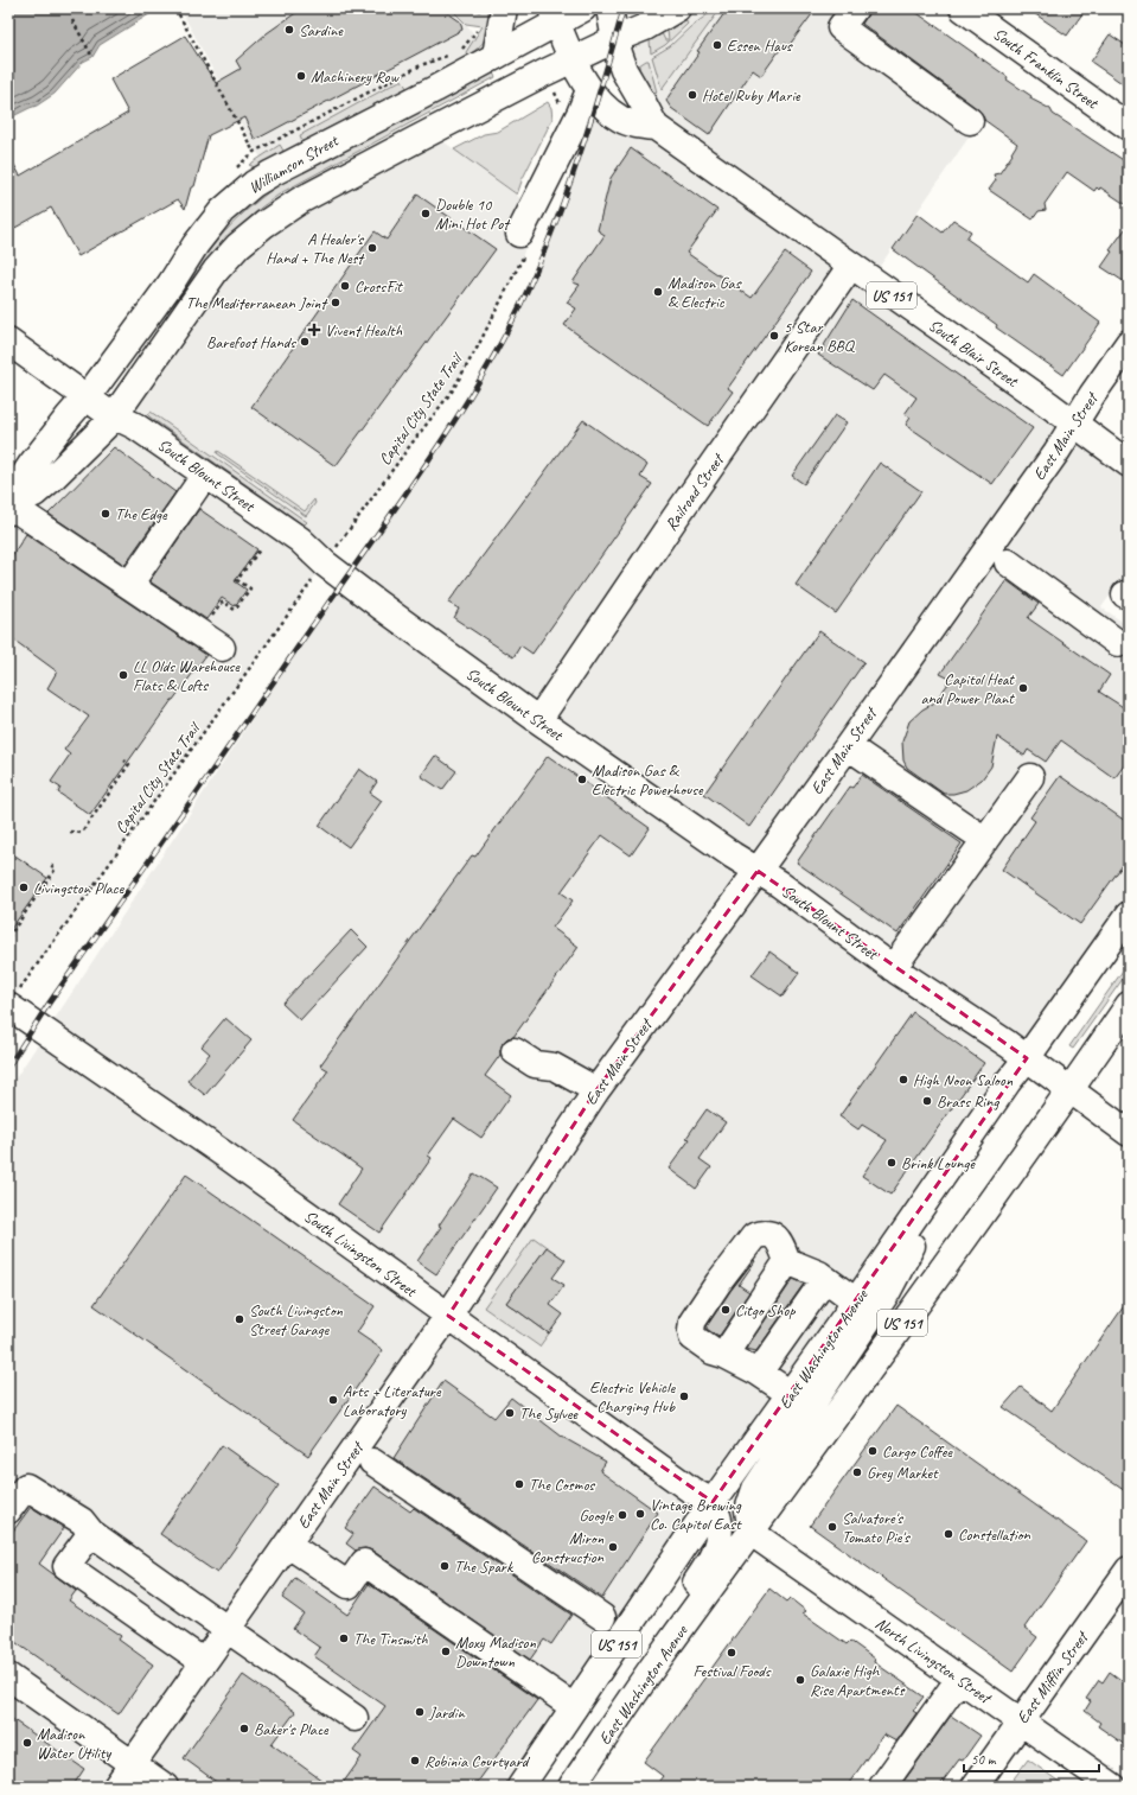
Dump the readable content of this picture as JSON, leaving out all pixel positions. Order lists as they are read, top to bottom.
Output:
{
  "streets": {
    "street": [
      "South Franklin Street",
      "Williamson Street",
      "US 151",
      "South Blair Street",
      "East Main Street",
      "South Blount Street",
      "Railroad Street",
      "South Livingston Street",
      "East Washington Avenue",
      "North Livingston Street",
      "East Mifflin Street"
    ],
    "path": ["Capital City State Trail"]
  },
  "crossings": [
    ["Williamson Street", "US 151"],
    ["Williamson Street", "South Blount Street"],
    ["US 151", "South Blair Street"],
    ["South Blair Street", "East Main Street"],
    ["South Blair Street", "Railroad Street"],
    ["Capital City State Trail", "South Livingston Street"],
    ["East Main Street", "South Blount Street"],
    ["East Main Street", "South Livingston Street"],
    ["South Blount Street", "Railroad Street"],
    ["South Blount Street", "East Washington Avenue"],
    ["South Livingston Street", "East Washington Avenue"],
    ["East Washington Avenue", "North Livingston Street"],
    ["North Livingston Street", "East Mifflin Street"]
  ],
  "places": {
    "other": [
      "Sardine",
      "Essen Haus",
      "Machinery Row",
      "Hotel Ruby Marie",
      "Double 10 Mini Hot Pot",
      "A Healer's Hand + The Nest",
      "CrossFit",
      "Madison Gas & Electric",
      "The Mediterranean Joint",
      "5 Star Korean BBQ",
      "Barefoot Hands",
      "The Edge",
      "LL Olds Warehouse Flats & Lofts",
      "Capitol Heat and Power Plant",
      "Madison Gas & Electric Powerhouse",
      "Livingston Place",
      "High Noon Saloon",
      "Brass Ring",
      "Brink Lounge",
      "Citgo Shop",
      "South Livingston Street Garage",
      "Electric Vehicle Charging Hub",
      "Arts + Literature Laboratory",
      "The Sylvee",
      "Cargo Coffee",
      "Grey Market",
      "The Cosmos",
      "Vintage Brewing Co. Capitol East",
      "Google",
      "Salvatore's Tomato Pie's",
      "Constellation",
      "Miron Construction",
      "The Spark",
      "The Tinsmith",
      "Moxy Madison Downtown",
      "Festival Foods",
      "Galaxie High Rise Apartments",
      "Jardin",
      "Baker's Place",
      "Madison Water Utility",
      "Robinia Courtyard"
    ],
    "health": ["Vivent Health"]
  },
  "scale_bar": "50 m"
}
